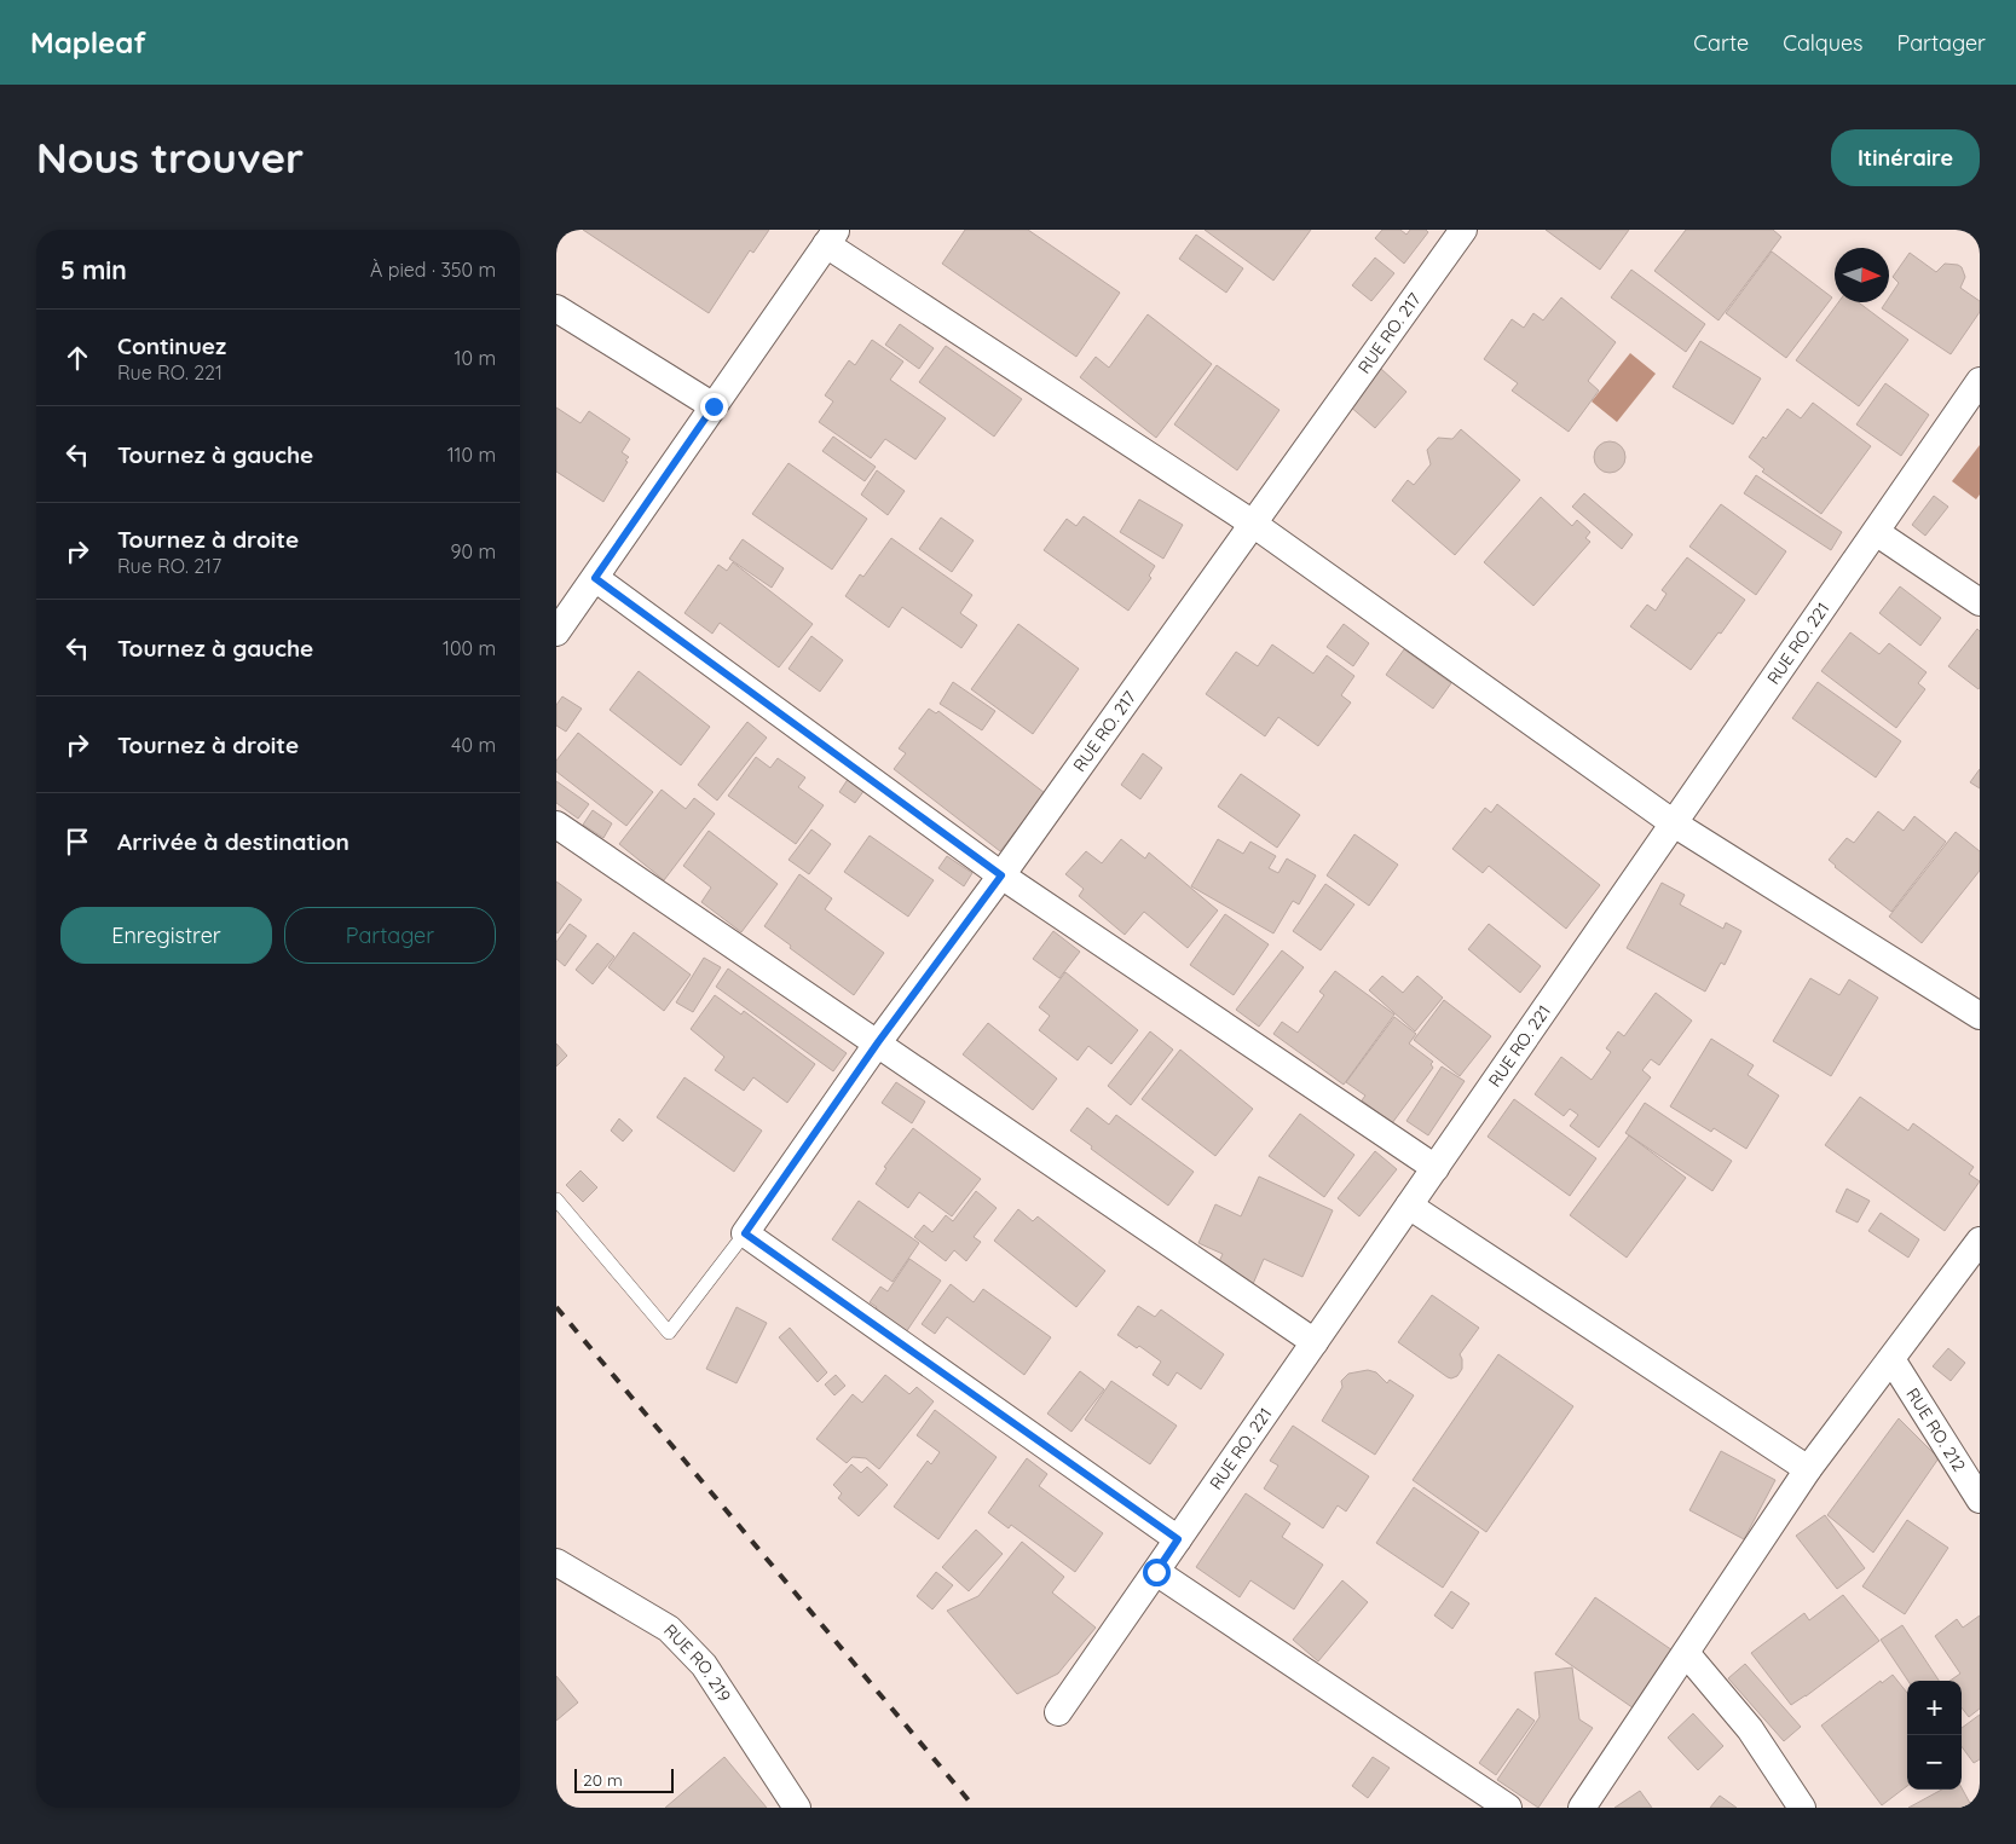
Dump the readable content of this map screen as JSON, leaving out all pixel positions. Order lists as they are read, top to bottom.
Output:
{
  "streets": {
    "street": [
      "RUE RO. 217",
      "RUE RO. 221",
      "RUE RO. 212",
      "RUE RO. 219"
    ]
  },
  "scale_bar": "20 m",
  "north": "right",
  "page": {
    "header": "Mapleaf",
    "nav": ["Carte", "Calques", "Partager"],
    "buttons": [
      "Itinéraire",
      ["Enregistrer", "Partager"]
    ],
    "title": "Nous trouver",
    "heading": ["5 min", "À pied · 350 m"],
    "list": [
      ["Continuez", "Rue RO. 221", "10 m"],
      ["Tournez à gauche", "110 m"],
      ["Tournez à droite", "Rue RO. 217", "90 m"],
      ["Tournez à gauche", "100 m"],
      ["Tournez à droite", "40 m"],
      "Arrivée à destination"
    ],
    "map_buttons": ["+", "−"],
    "scale": "20 m"
  }
}
